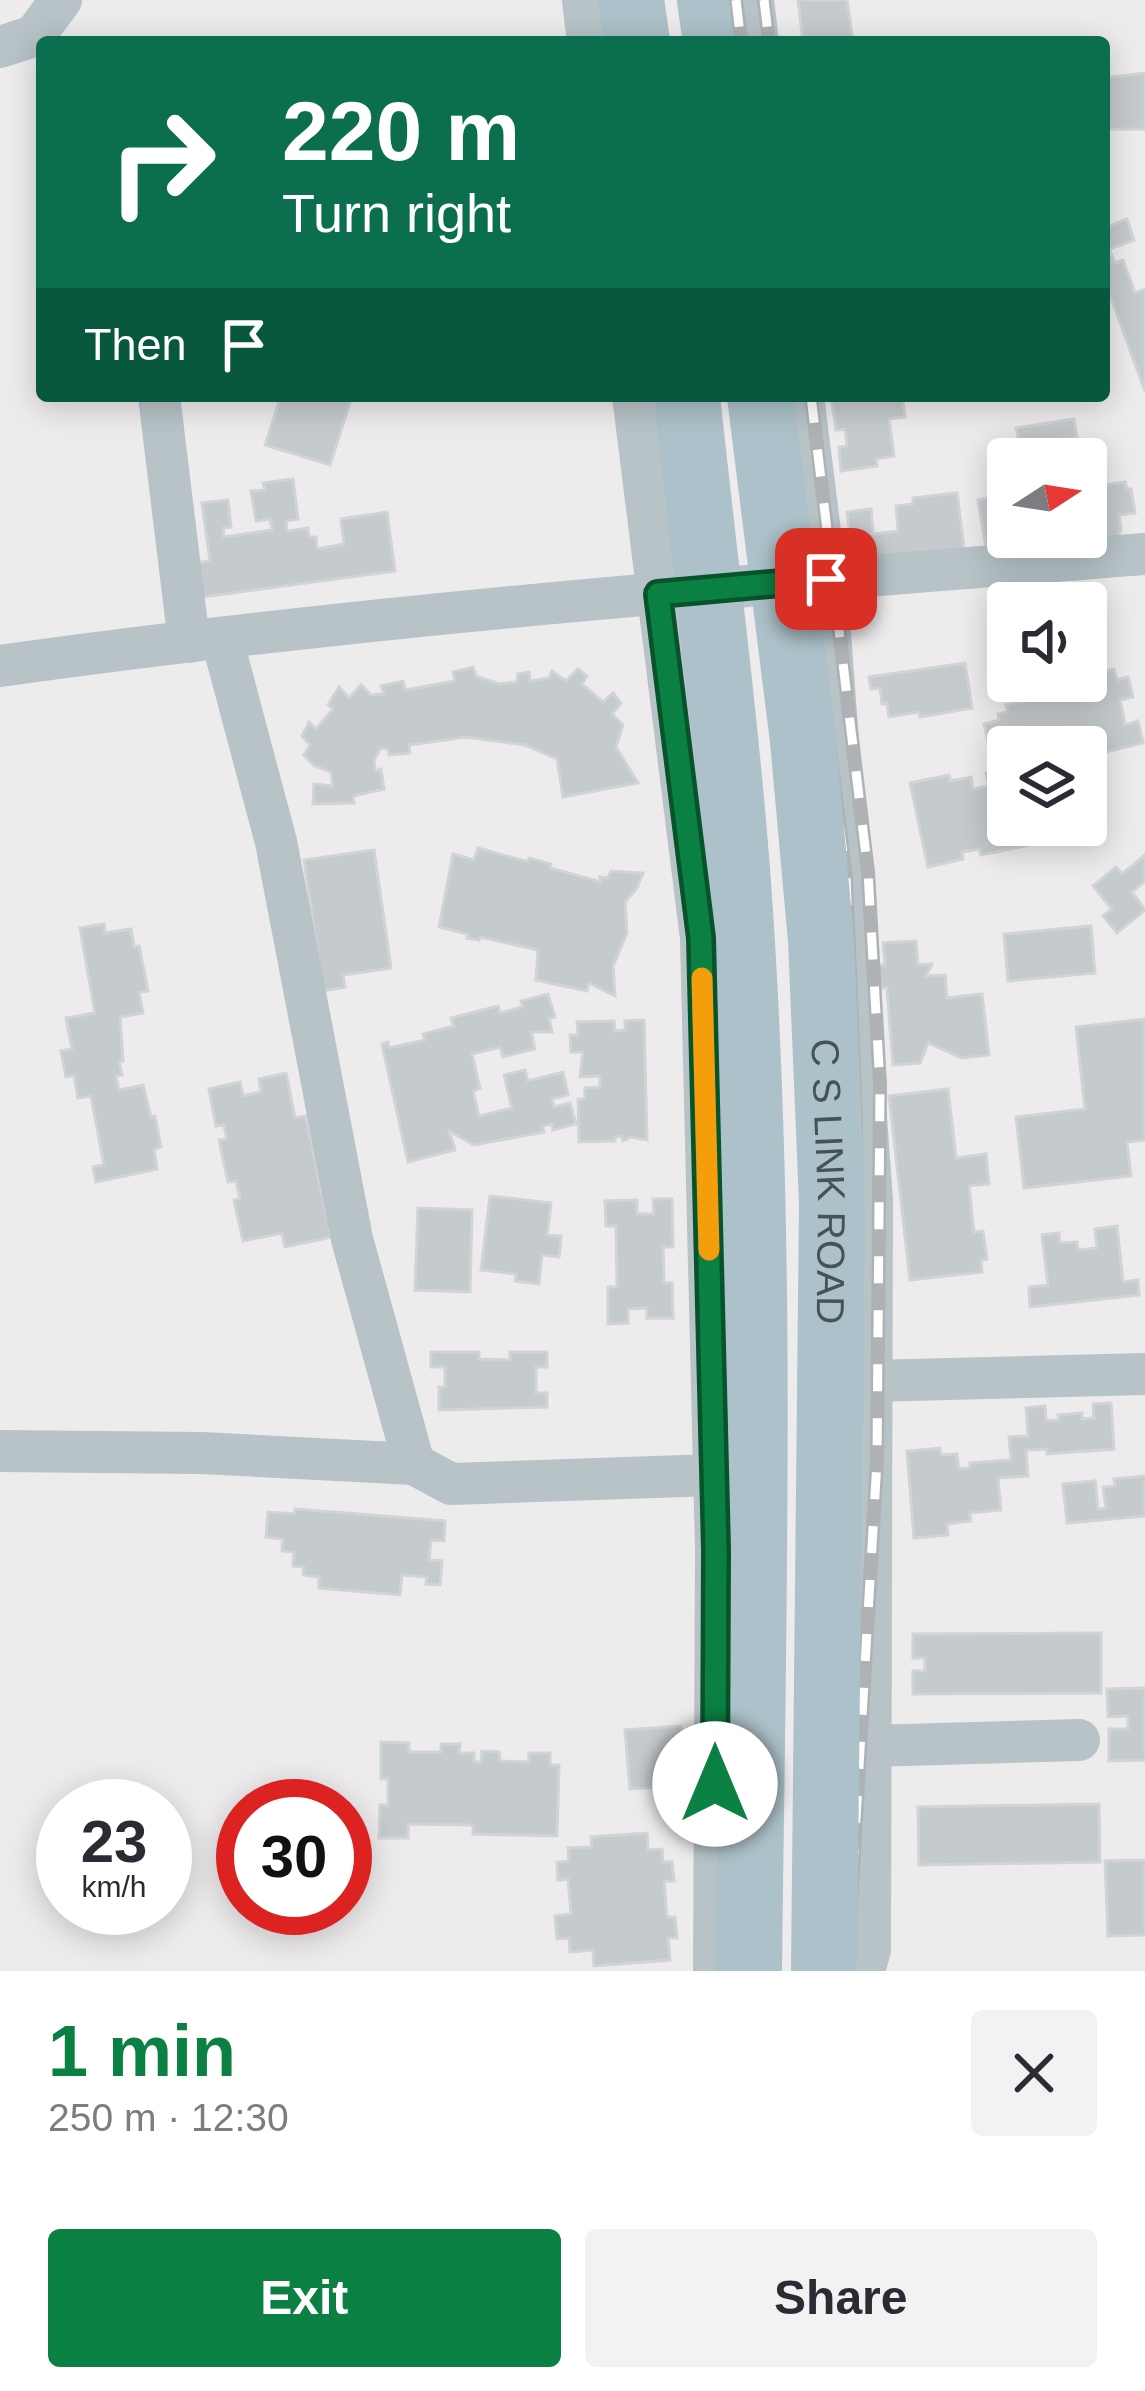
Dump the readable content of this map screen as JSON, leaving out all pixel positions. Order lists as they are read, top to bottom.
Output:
{
  "streets": {
    "main road": ["C S LINK ROAD"]
  },
  "north": "right",
  "page": {
    "turn": ["220 m", "Turn right"],
    "then": "Then",
    "speed": "23 km/h",
    "limit": "30",
    "heading": ["1 min", "250 m · 12:30"],
    "buttons": ["Exit", "Share"]
  }
}
